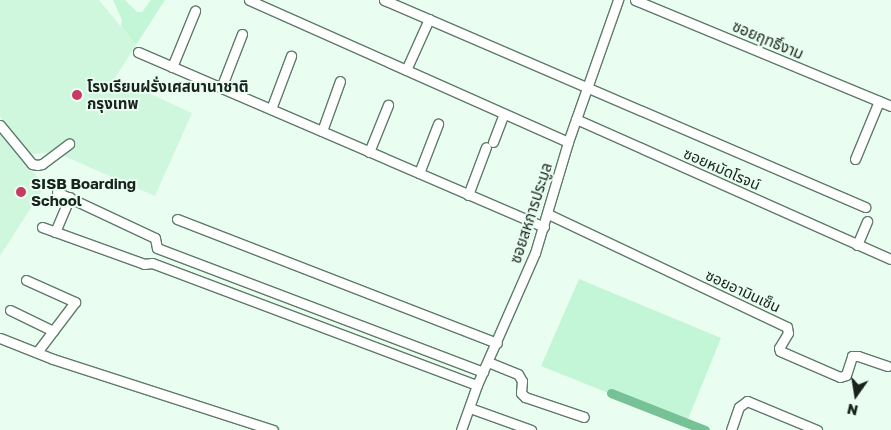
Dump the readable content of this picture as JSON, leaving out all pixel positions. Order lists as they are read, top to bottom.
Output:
{
  "streets": {
    "street": [
      "ซอยฤทธิ์งาม",
      "ซอยหมัดโรจน์",
      "ซอยสหการประมูล",
      "ซอยอามินเซ็น"
    ]
  },
  "crossings": [
    ["ซอยหมัดโรจน์", "ซอยสหการประมูล"],
    ["ซอยสหการประมูล", "ซอยอามินเซ็น"]
  ],
  "places": ["โรงเรียนฝรั่งเศสนานาชาติ กรุงเทพ", "SISB Boarding School"],
  "north": "bottom"
}
